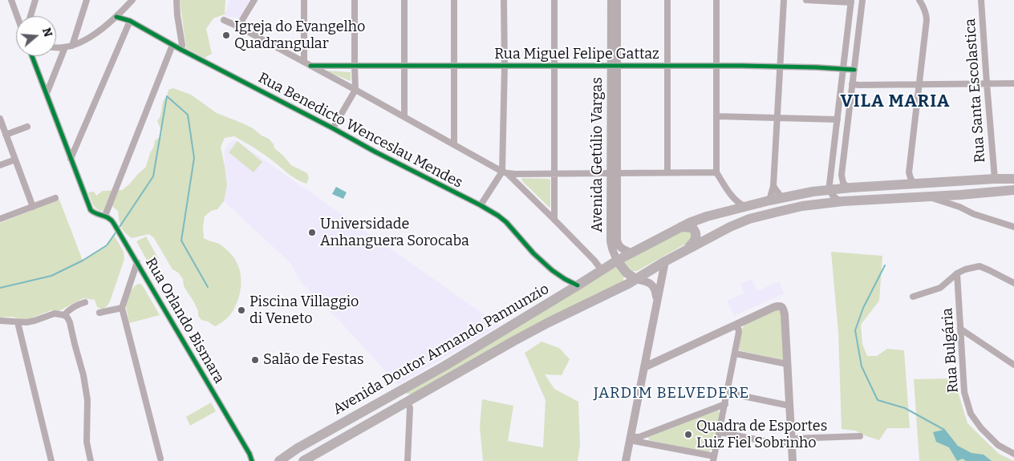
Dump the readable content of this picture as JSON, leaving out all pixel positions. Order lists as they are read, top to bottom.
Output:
{
  "streets": {
    "main road": ["Avenida Doutor Armando Pannunzio"],
    "street": [
      "Rua Miguel Felipe Gattaz",
      "Rua Santa Escolastica",
      "Rua Benedicto Wenceslau Mendes",
      "Avenida Getúlio Vargas",
      "Rua Orlando Bismara",
      "Rua Bulgária"
    ]
  },
  "crossings": [
    ["Rua Miguel Felipe Gattaz", "Avenida Getúlio Vargas"],
    ["Rua Santa Escolastica", "Avenida Doutor Armando Pannunzio"],
    ["Rua Benedicto Wenceslau Mendes", "Avenida Doutor Armando Pannunzio"],
    ["Avenida Getúlio Vargas", "Avenida Doutor Armando Pannunzio"]
  ],
  "districts": ["VILA MARIA", "JARDIM BELVEDERE"],
  "places": [
    "Igreja do Evangelho Quadrangular",
    "Universidade Anhanguera Sorocaba",
    "Piscina Villaggio di Veneto",
    "Salão de Festas",
    "Quadra de Esportes Luiz Fiel Sobrinho"
  ],
  "north": "right"
}
